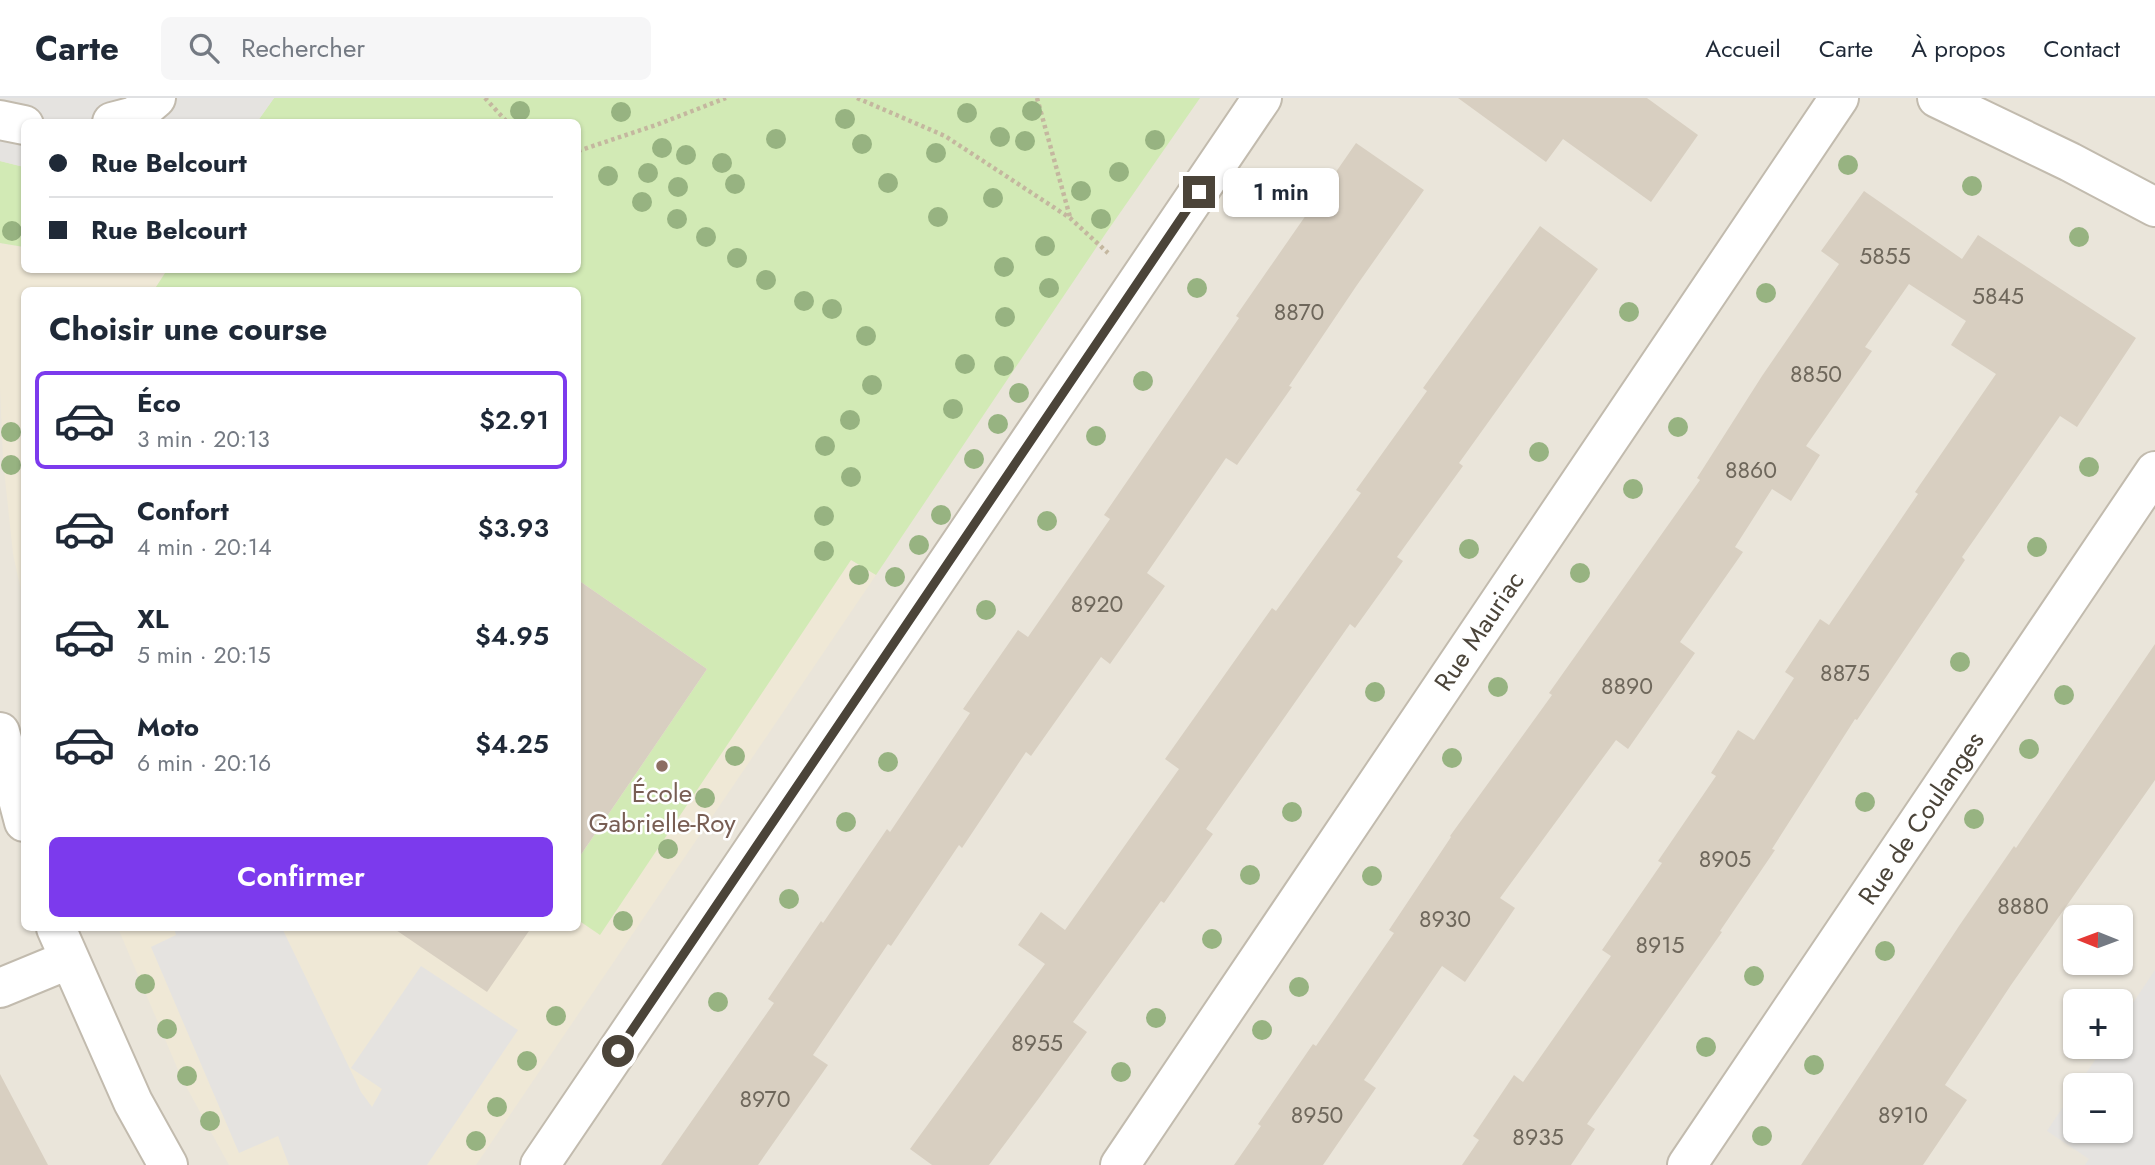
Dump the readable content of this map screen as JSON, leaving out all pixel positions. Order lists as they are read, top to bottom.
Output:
{
  "streets": {
    "street": ["Rue Mauriac", "Rue de Coulanges"]
  },
  "places": ["École Gabrielle-Roy"],
  "house_numbers": [
    "5855",
    "5845",
    "8870",
    "8850",
    "8860",
    "8920",
    "8875",
    "8890",
    "8905",
    "8880",
    "8930",
    "8915",
    "8955",
    "8970",
    "8950",
    "8910",
    "8935"
  ],
  "north": "left",
  "page": {
    "header": "Carte",
    "search": "Rechercher",
    "nav": [
      "Accueil",
      "Carte",
      "À propos",
      "Contact"
    ],
    "banner": ["Rue Belcourt", "Rue Belcourt"],
    "bubble": "1 min",
    "heading": "Choisir une course",
    "list": [
      {
        "name": "Éco",
        "note": "3 min · 20:13",
        "value": "$2.91"
      },
      {
        "name": "Confort",
        "note": "4 min · 20:14",
        "value": "$3.93"
      },
      {
        "name": "XL",
        "note": "5 min · 20:15",
        "value": "$4.95"
      },
      {
        "name": "Moto",
        "note": "6 min · 20:16",
        "value": "$4.25"
      }
    ],
    "buttons": "Confirmer",
    "map_buttons": ["+", "−"]
  }
}
